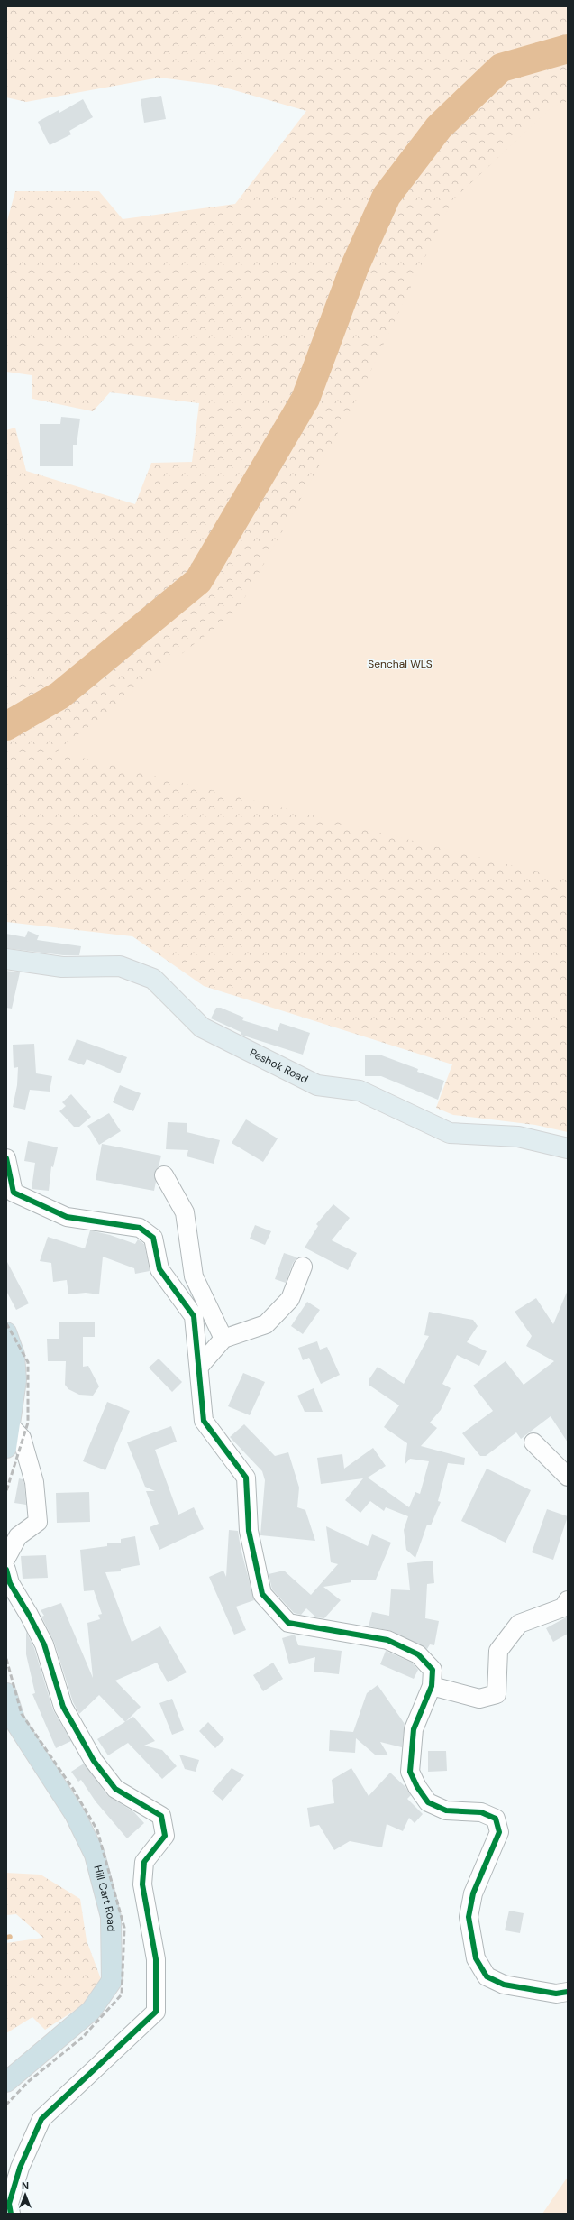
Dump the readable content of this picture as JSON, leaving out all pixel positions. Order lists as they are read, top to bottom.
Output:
{
  "streets": {
    "highway": ["Hill Cart Road"],
    "main road": ["Peshok Road"]
  },
  "parks": ["Senchal WLS"],
  "north": "top"
}
